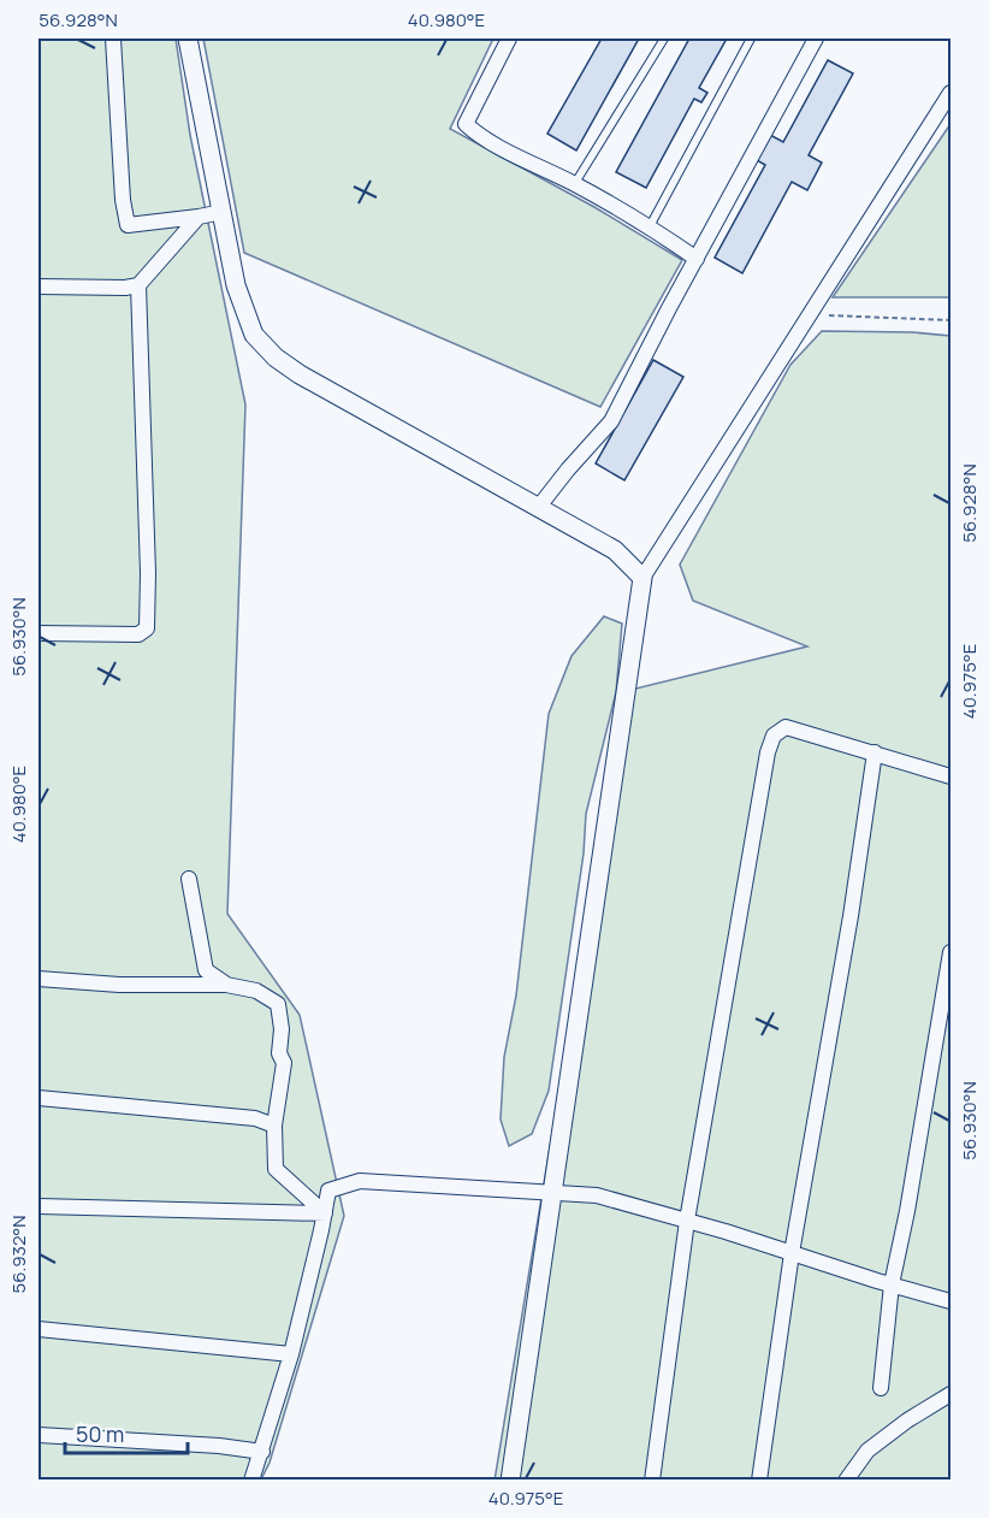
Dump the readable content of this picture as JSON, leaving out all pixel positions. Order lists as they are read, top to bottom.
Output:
{
  "scale_bar": "50 m",
  "coordinates": [
    "56.928°N",
    "40.980°E",
    "56.930°N",
    "40.975°E",
    "56.932°N"
  ]
}
